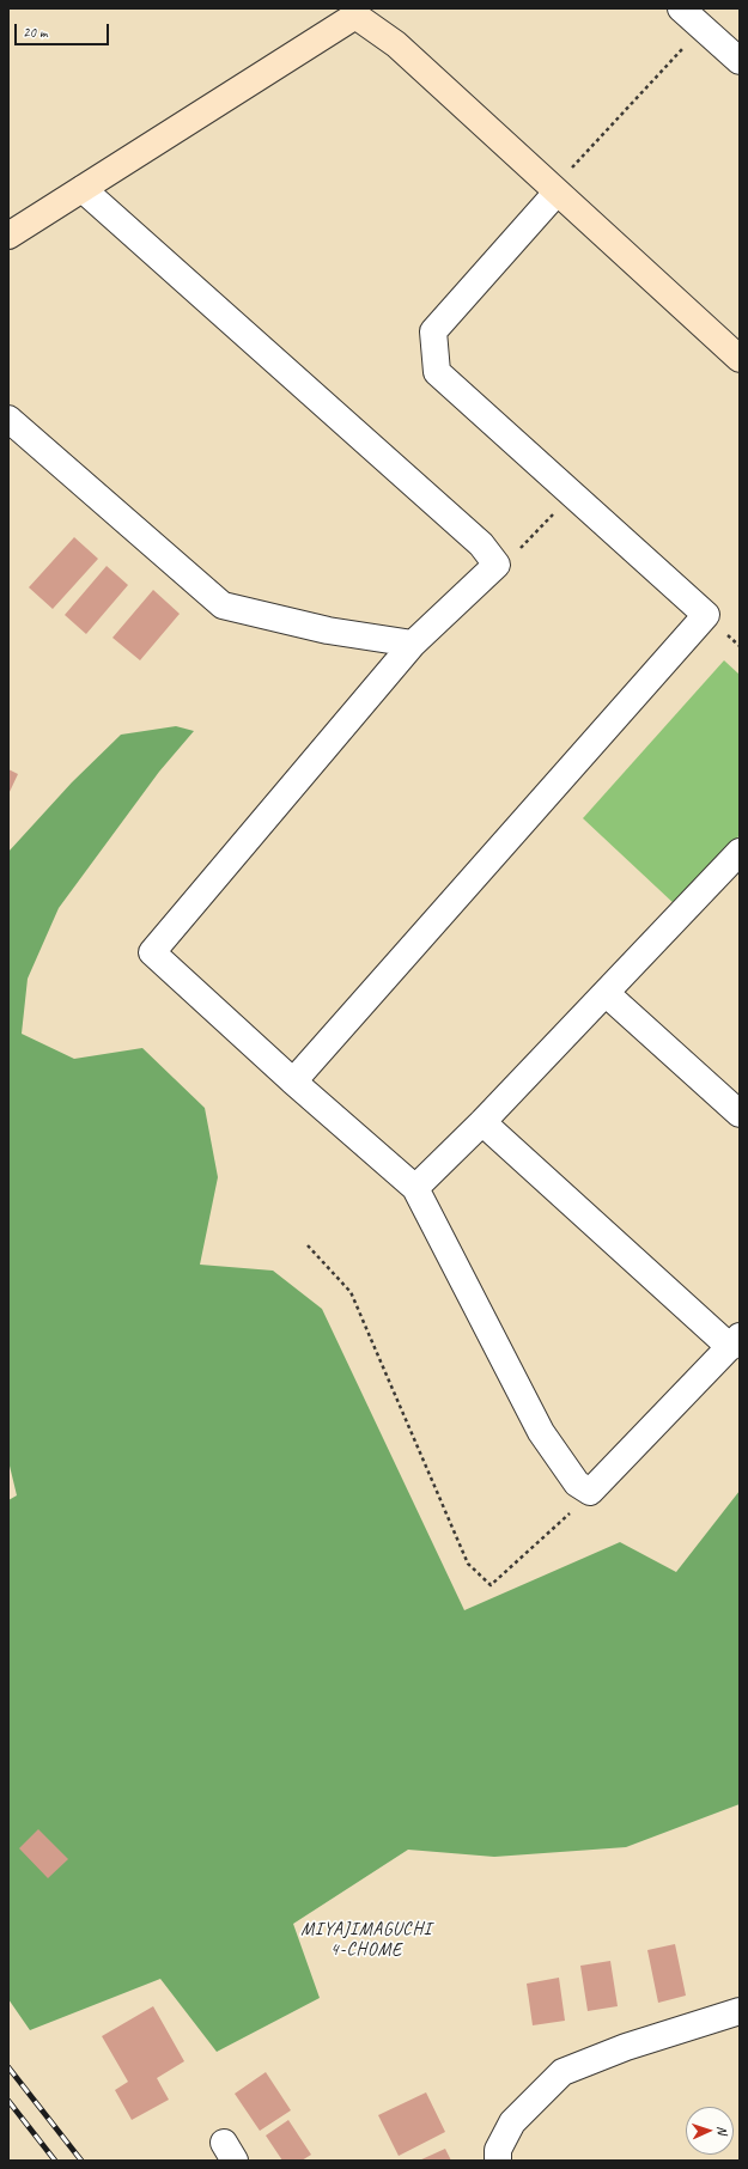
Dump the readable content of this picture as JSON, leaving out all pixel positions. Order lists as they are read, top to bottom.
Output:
{
  "districts": ["MIYAJIMAGUCHI 4-CHOME"],
  "scale_bar": "20 m",
  "north": "right"
}
